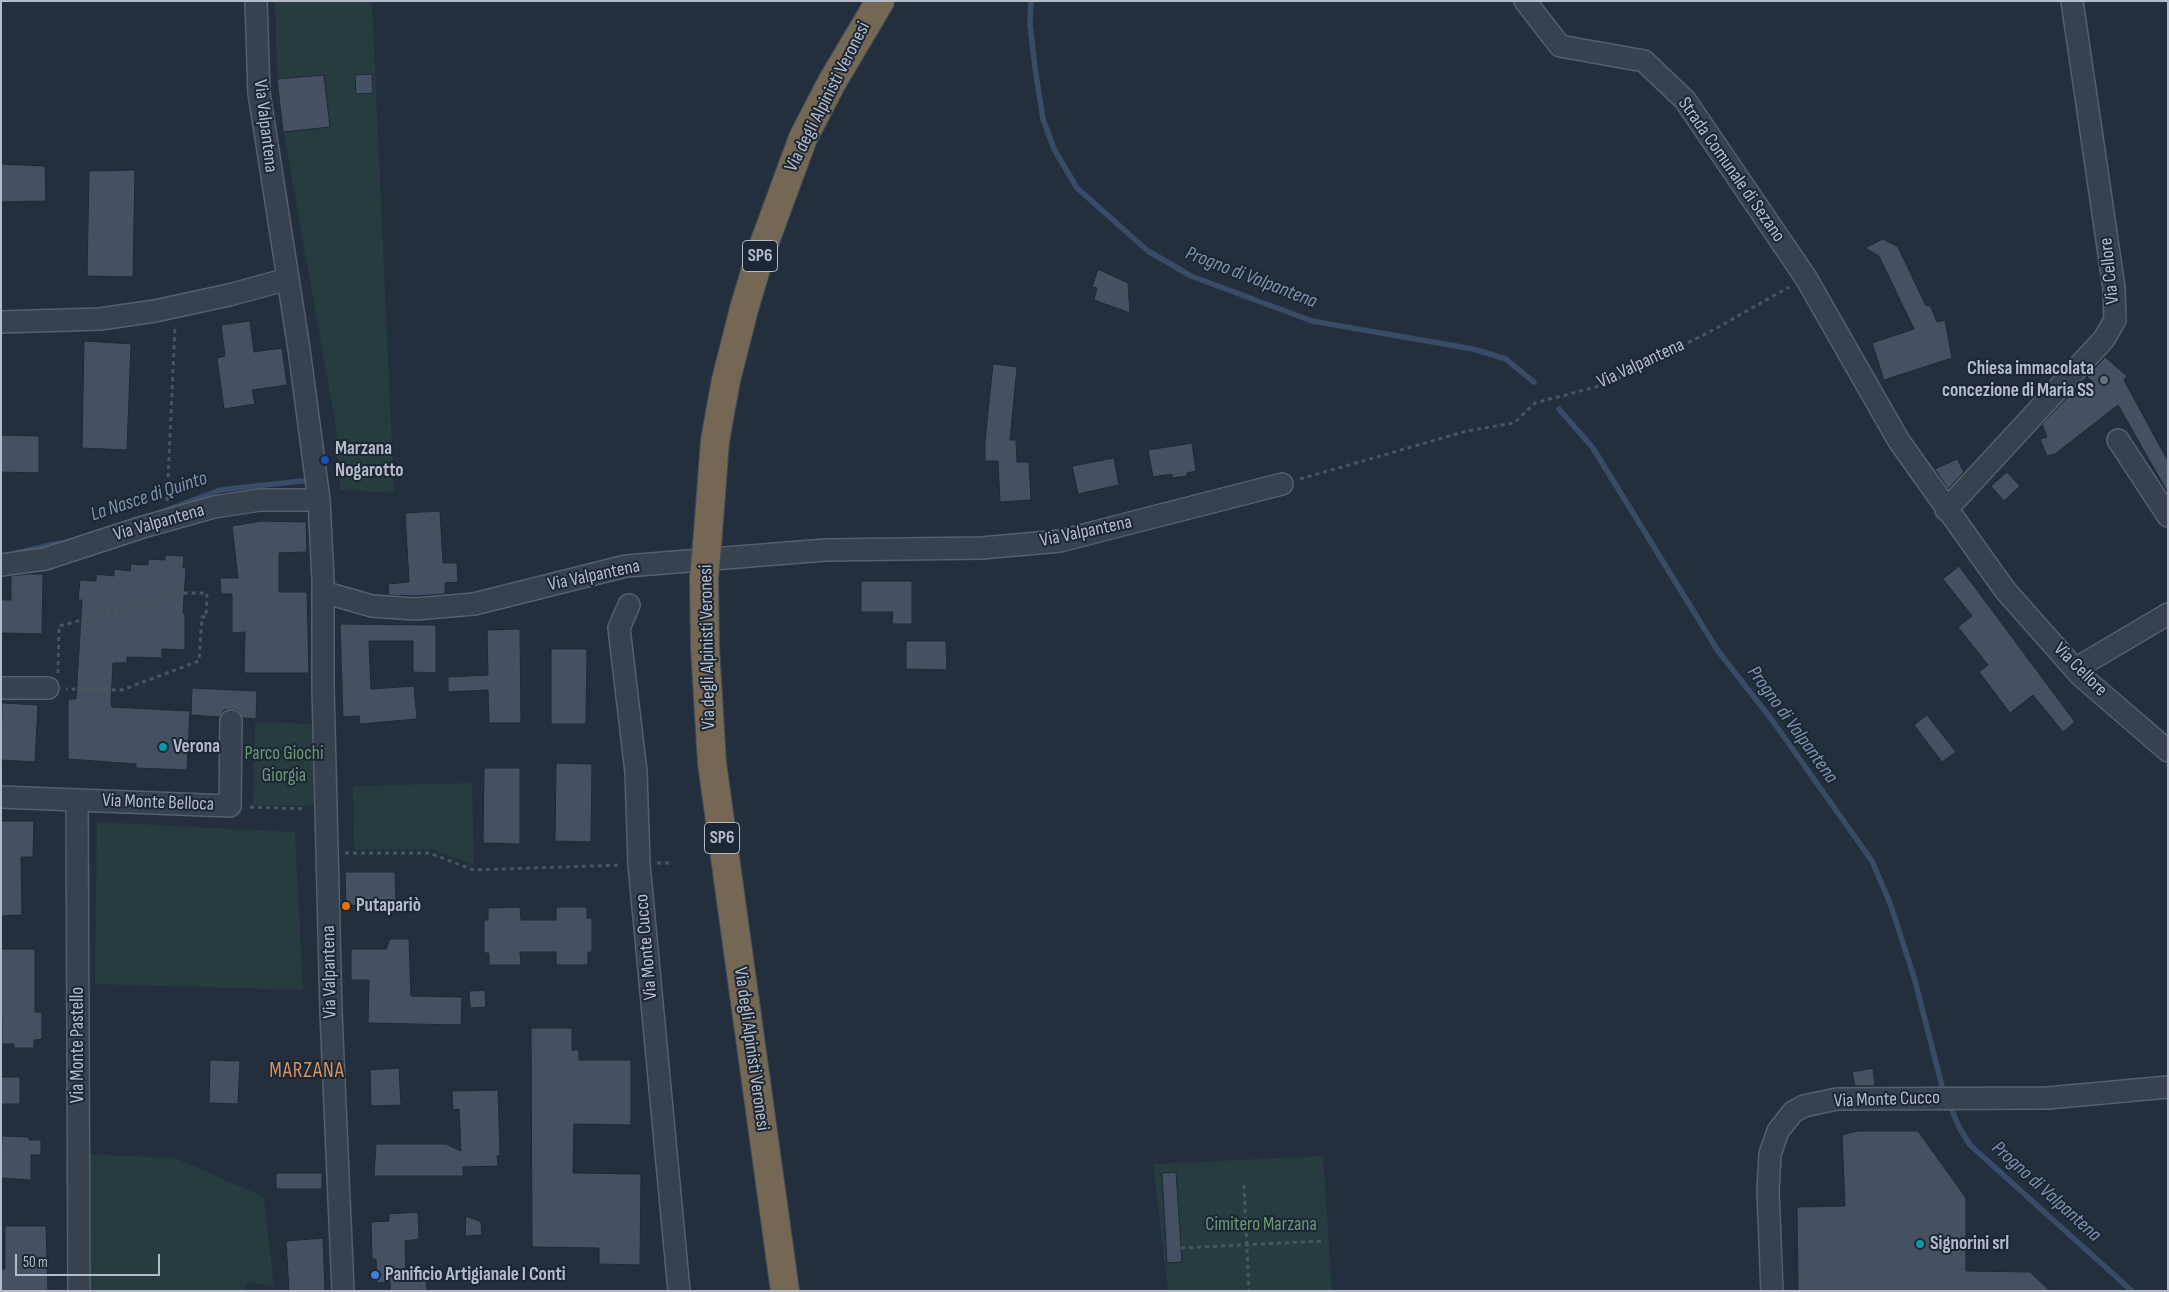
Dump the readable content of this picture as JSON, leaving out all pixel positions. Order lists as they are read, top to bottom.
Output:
{
  "streets": {
    "highway": ["Via degli Alpinisti Veronesi", "SP6"],
    "street": [
      "Via Valpantena",
      "Strada Comunale di Sezano",
      "Via Cellore",
      "Via Monte Belloca",
      "Via Monte Cucco",
      "Via Monte Pastello"
    ]
  },
  "crossings": [
    ["Via Valpantena", "Strada Comunale di Sezano"],
    ["Via Valpantena", "Via Cellore"],
    ["Strada Comunale di Sezano", "Via Cellore"],
    ["Via Monte Belloca", "Via Monte Pastello"]
  ],
  "districts": ["MARZANA"],
  "water": ["Progno di Valpantena", "La Nasce di Quinto"],
  "parks": ["Parco Giochi Giorgia", "Cimitero Marzana"],
  "places": [
    "Chiesa immacolata concezione di Maria SS",
    "Marzana Nogarotto",
    "Verona",
    "Putapariò",
    "Signorini srl",
    "Panificio Artigianale I Conti"
  ],
  "scale_bar": "50 m"
}
